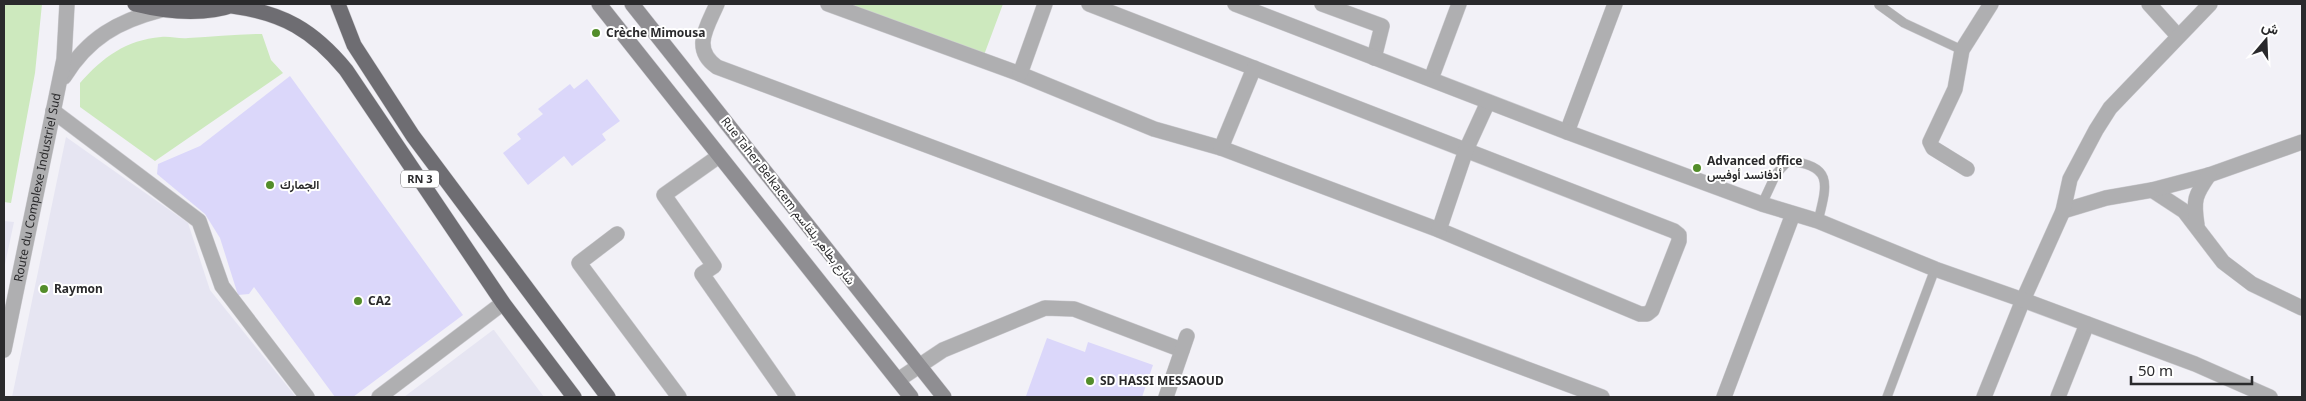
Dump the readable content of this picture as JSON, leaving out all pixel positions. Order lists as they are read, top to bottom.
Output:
{
  "streets": {
    "highway": ["RN 3"],
    "main road": ["Rue Taher Belkacem شارع بطاهر بلقاسم"],
    "street": ["Route du Complexe Industriel Sud"]
  },
  "places": [
    "Crèche Mimousa",
    "Advanced office أدفانسد أوفيس",
    "الجمارك",
    "Raymon",
    "CA2",
    "SD HASSI MESSAOUD"
  ],
  "scale_bar": "50 m",
  "north": "top"
}
